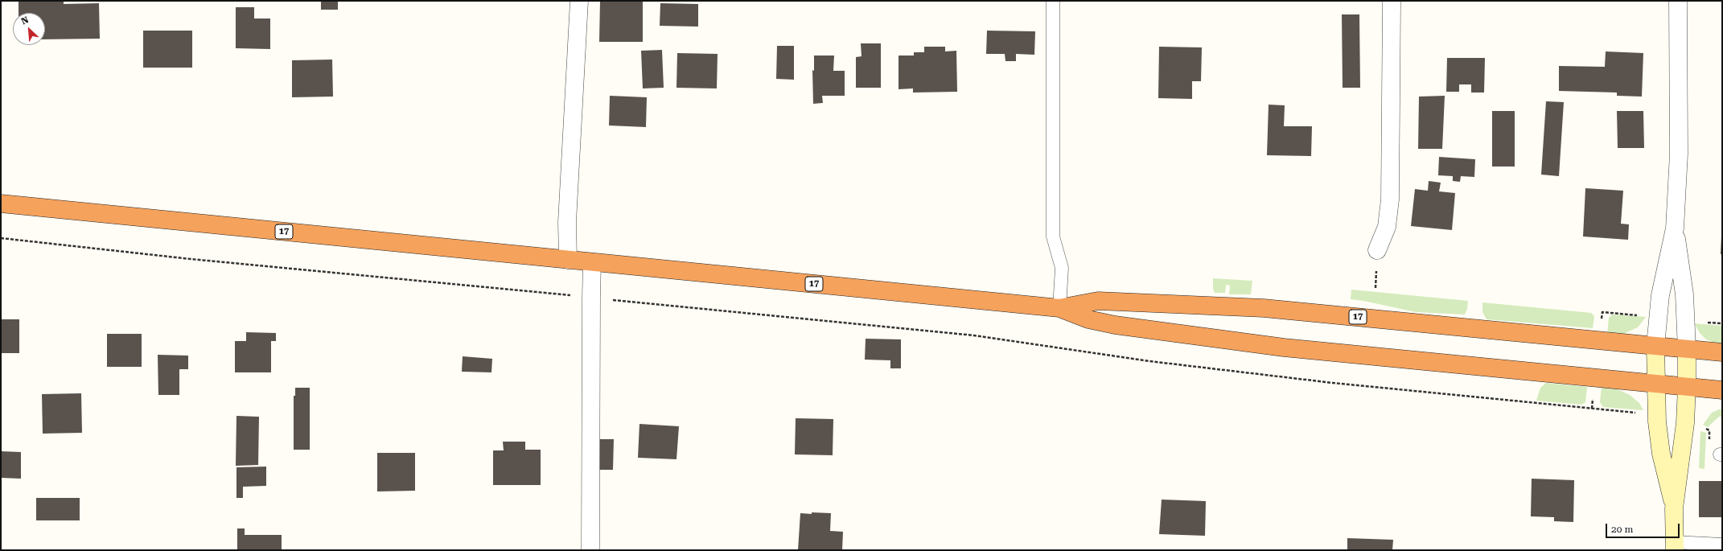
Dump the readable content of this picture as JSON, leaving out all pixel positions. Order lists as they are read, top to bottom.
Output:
{
  "streets": {
    "highway": ["17"]
  },
  "scale_bar": "20 m",
  "north": "top left"
}
